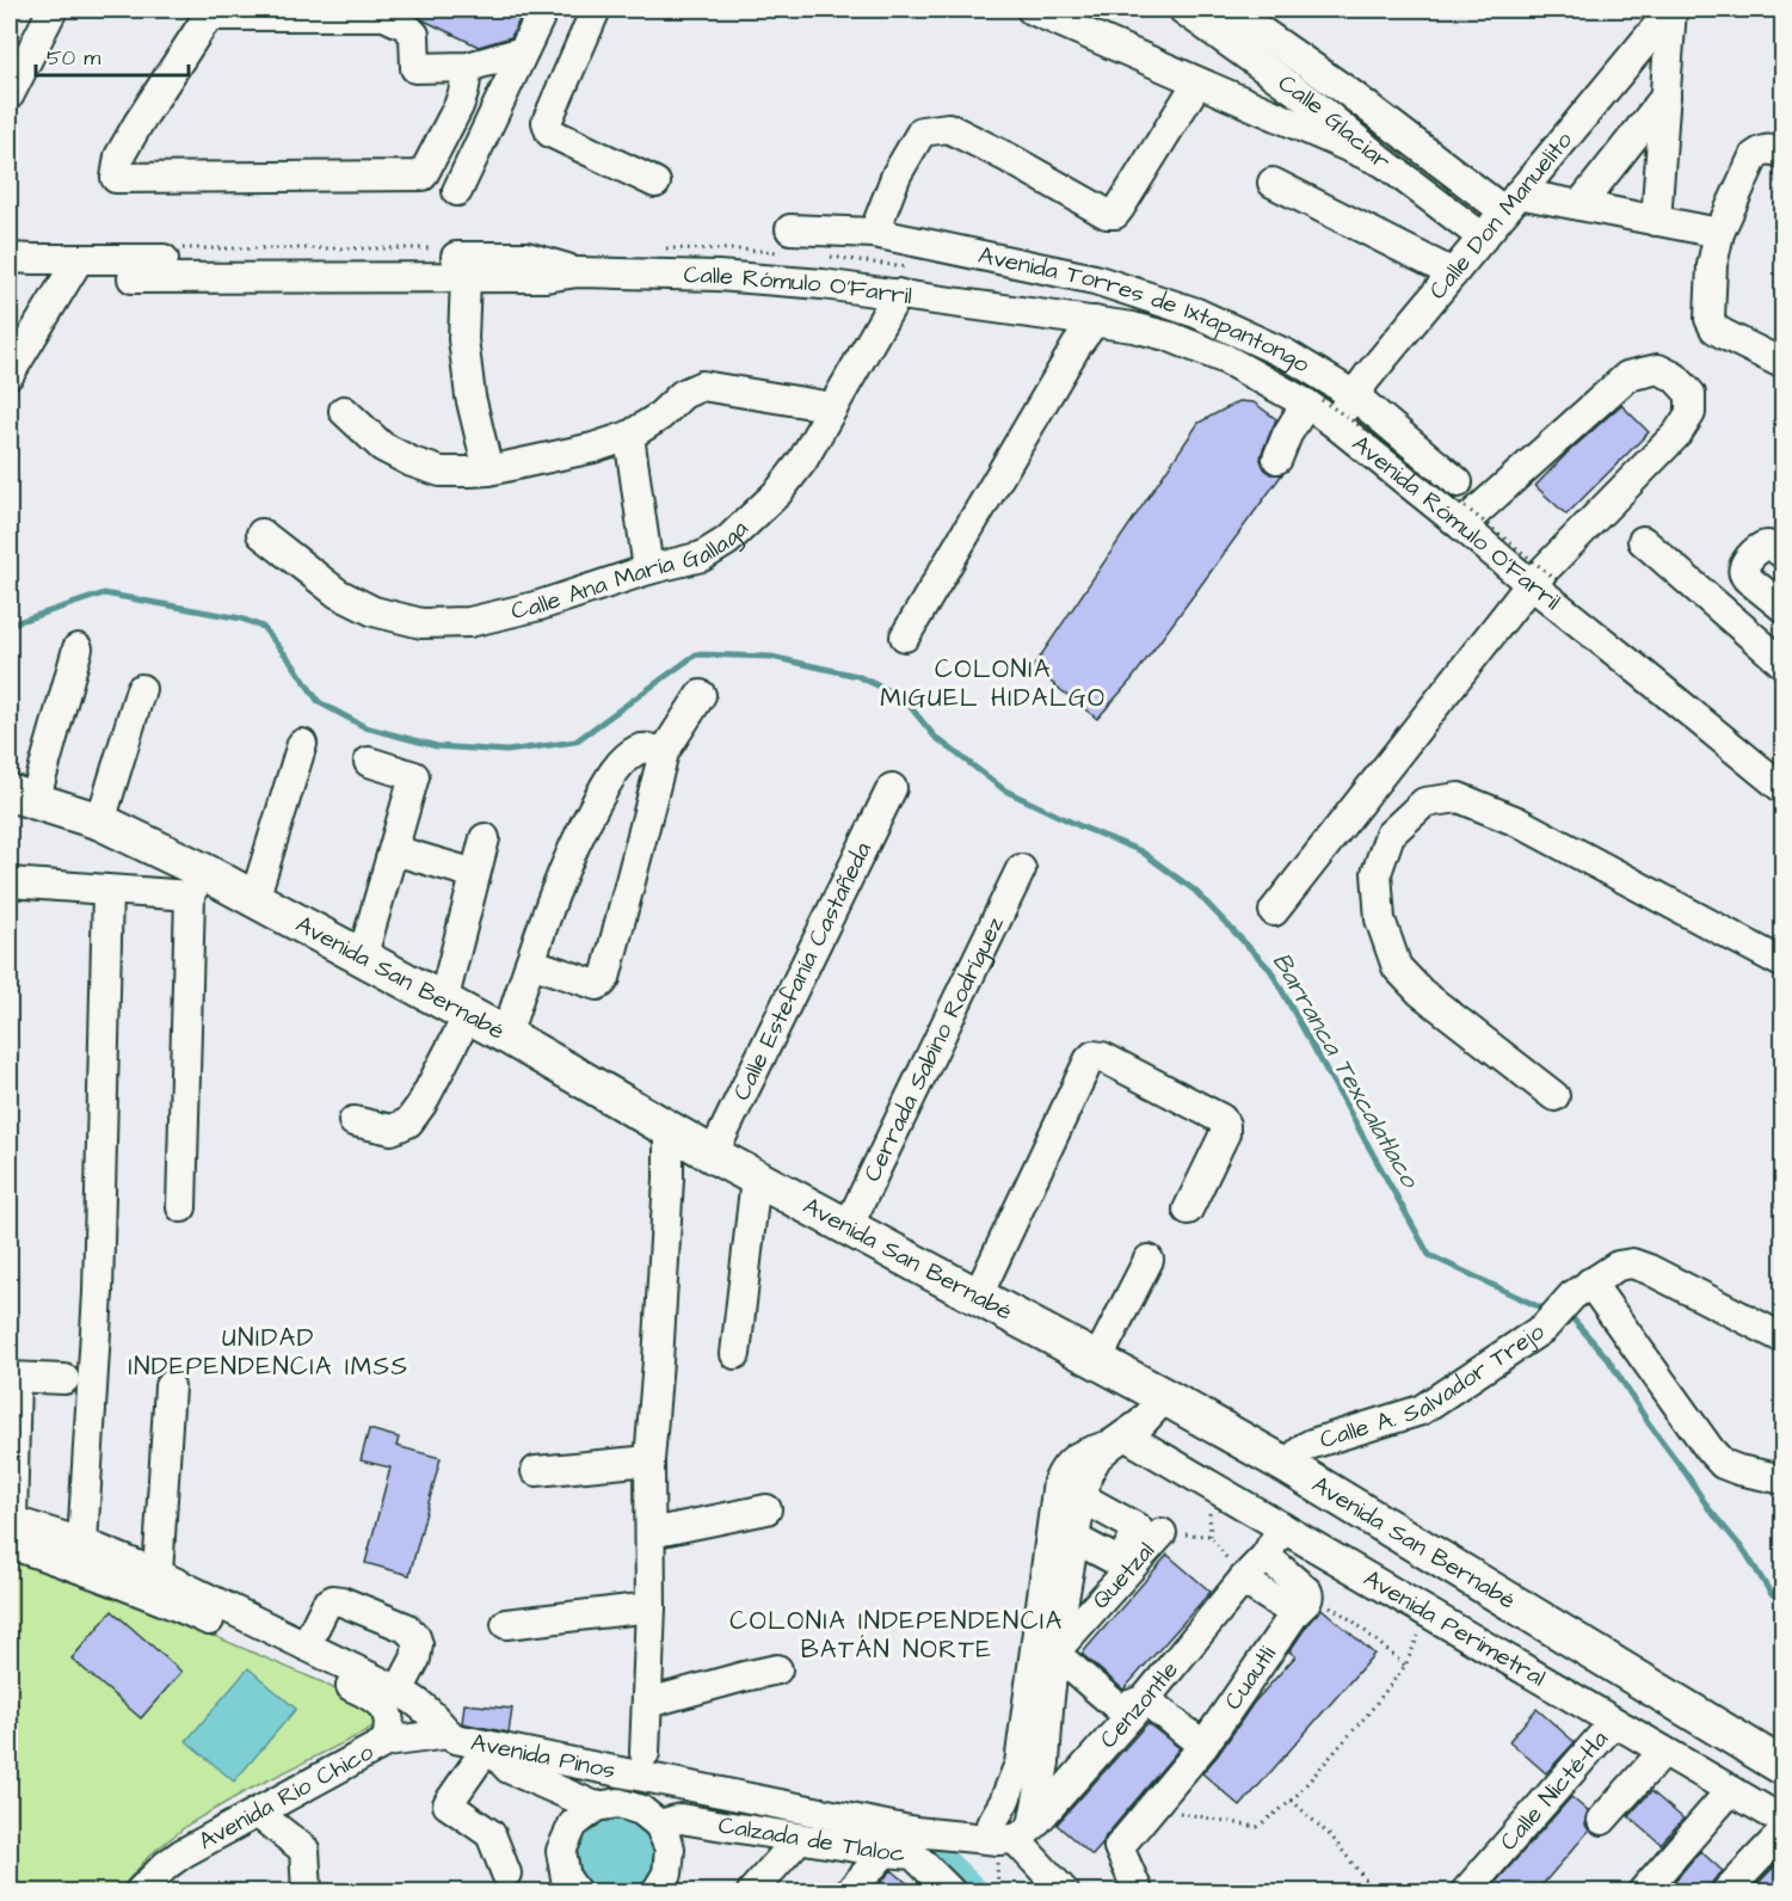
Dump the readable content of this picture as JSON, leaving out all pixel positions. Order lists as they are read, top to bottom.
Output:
{
  "streets": {
    "main road": ["Avenida San Bernabé"],
    "street": [
      "Calle Glaciar",
      "Calle Don Manuelito",
      "Calle Rómulo O'Farril",
      "Avenida Torres de Ixtapantongo",
      "Avenida Rómulo O'Farril",
      "Calle Ana María Gallaga",
      "Calle Estefanía Castañeda",
      "Cerrada Sabino Rodríguez",
      "Calle A. Salvador Trejo",
      "Quetzal",
      "Avenida Perimetral",
      "Cuautli",
      "Cenzontle",
      "Avenida Pinos",
      "Calle Nicté-Ha",
      "Avenida Río Chico",
      "Calzada de Tlaloc"
    ]
  },
  "crossings": [
    ["Calle Glaciar", "Calle Don Manuelito"],
    ["Calle Don Manuelito", "Avenida Torres de Ixtapantongo"],
    ["Calle Don Manuelito", "Avenida Rómulo O'Farril"],
    ["Calle Rómulo O'Farril", "Avenida Rómulo O'Farril"],
    ["Calle Rómulo O'Farril", "Calle Ana María Gallaga"],
    ["Calle Estefanía Castañeda", "Avenida San Bernabé"],
    ["Avenida San Bernabé", "Cerrada Sabino Rodríguez"],
    ["Avenida San Bernabé", "Calle A. Salvador Trejo"],
    ["Avenida Perimetral", "Cenzontle"],
    ["Avenida Perimetral", "Calle Nicté-Ha"],
    ["Cenzontle", "Avenida Pinos"],
    ["Avenida Pinos", "Avenida Río Chico"]
  ],
  "districts": ["COLONIA MIGUEL HIDALGO", "UNIDAD INDEPENDENCIA IMSS", "COLONIA INDEPENDENCIA BATÁN NORTE"],
  "water": ["Barranca Texcalatlaco"],
  "scale_bar": "50 m"
}
